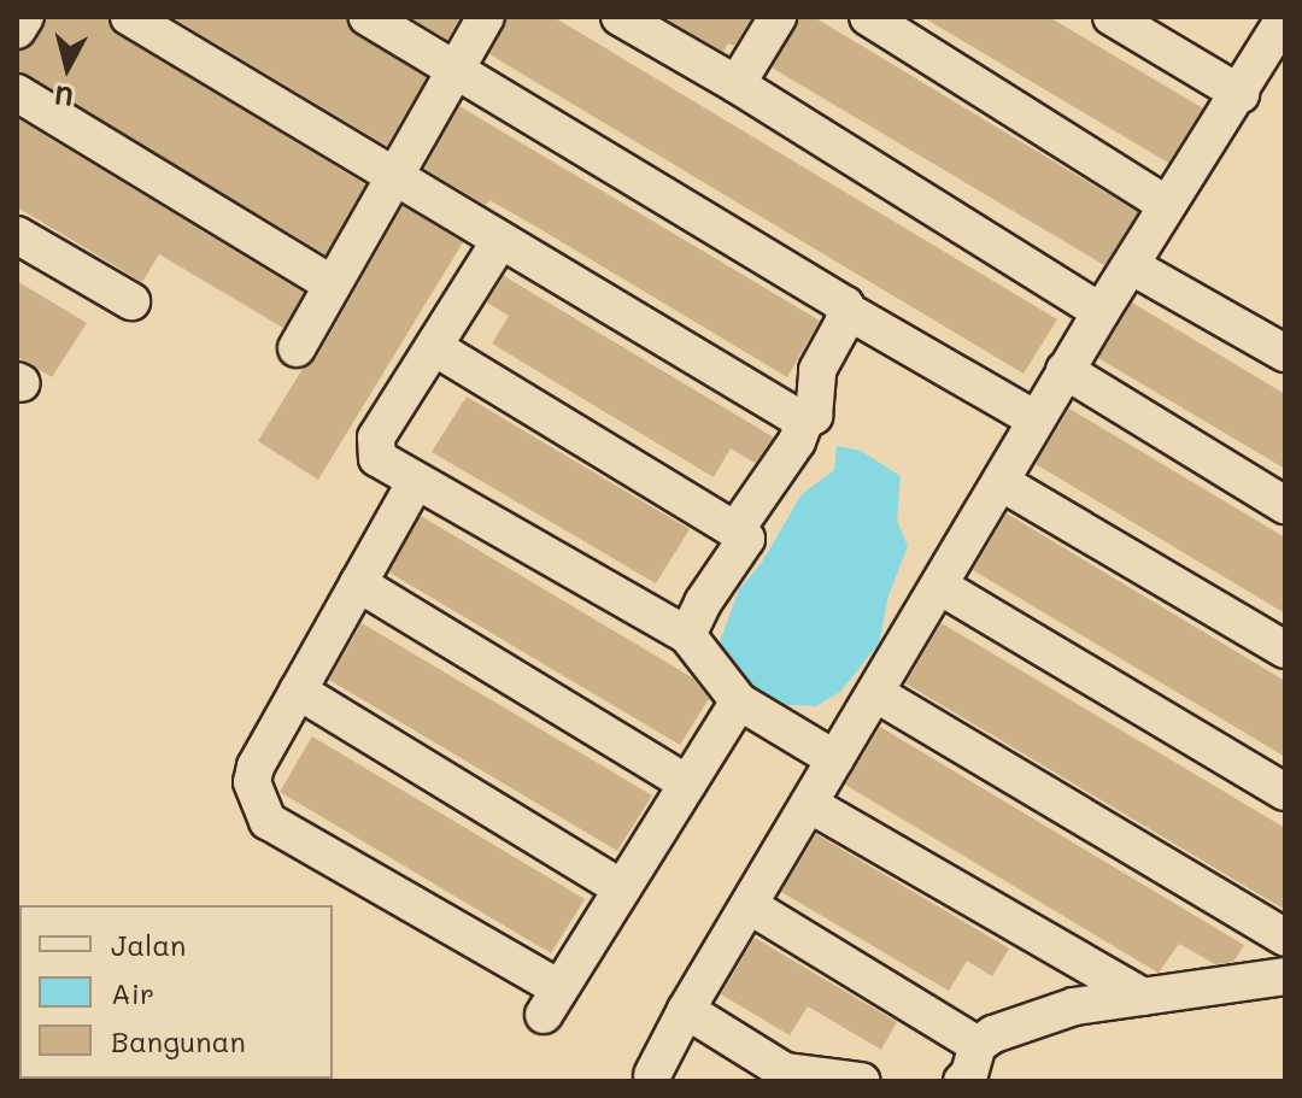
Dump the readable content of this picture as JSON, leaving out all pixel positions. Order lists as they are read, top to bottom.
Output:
{
  "legend": ["Jalan", "Air", "Bangunan"],
  "north": "bottom"
}
